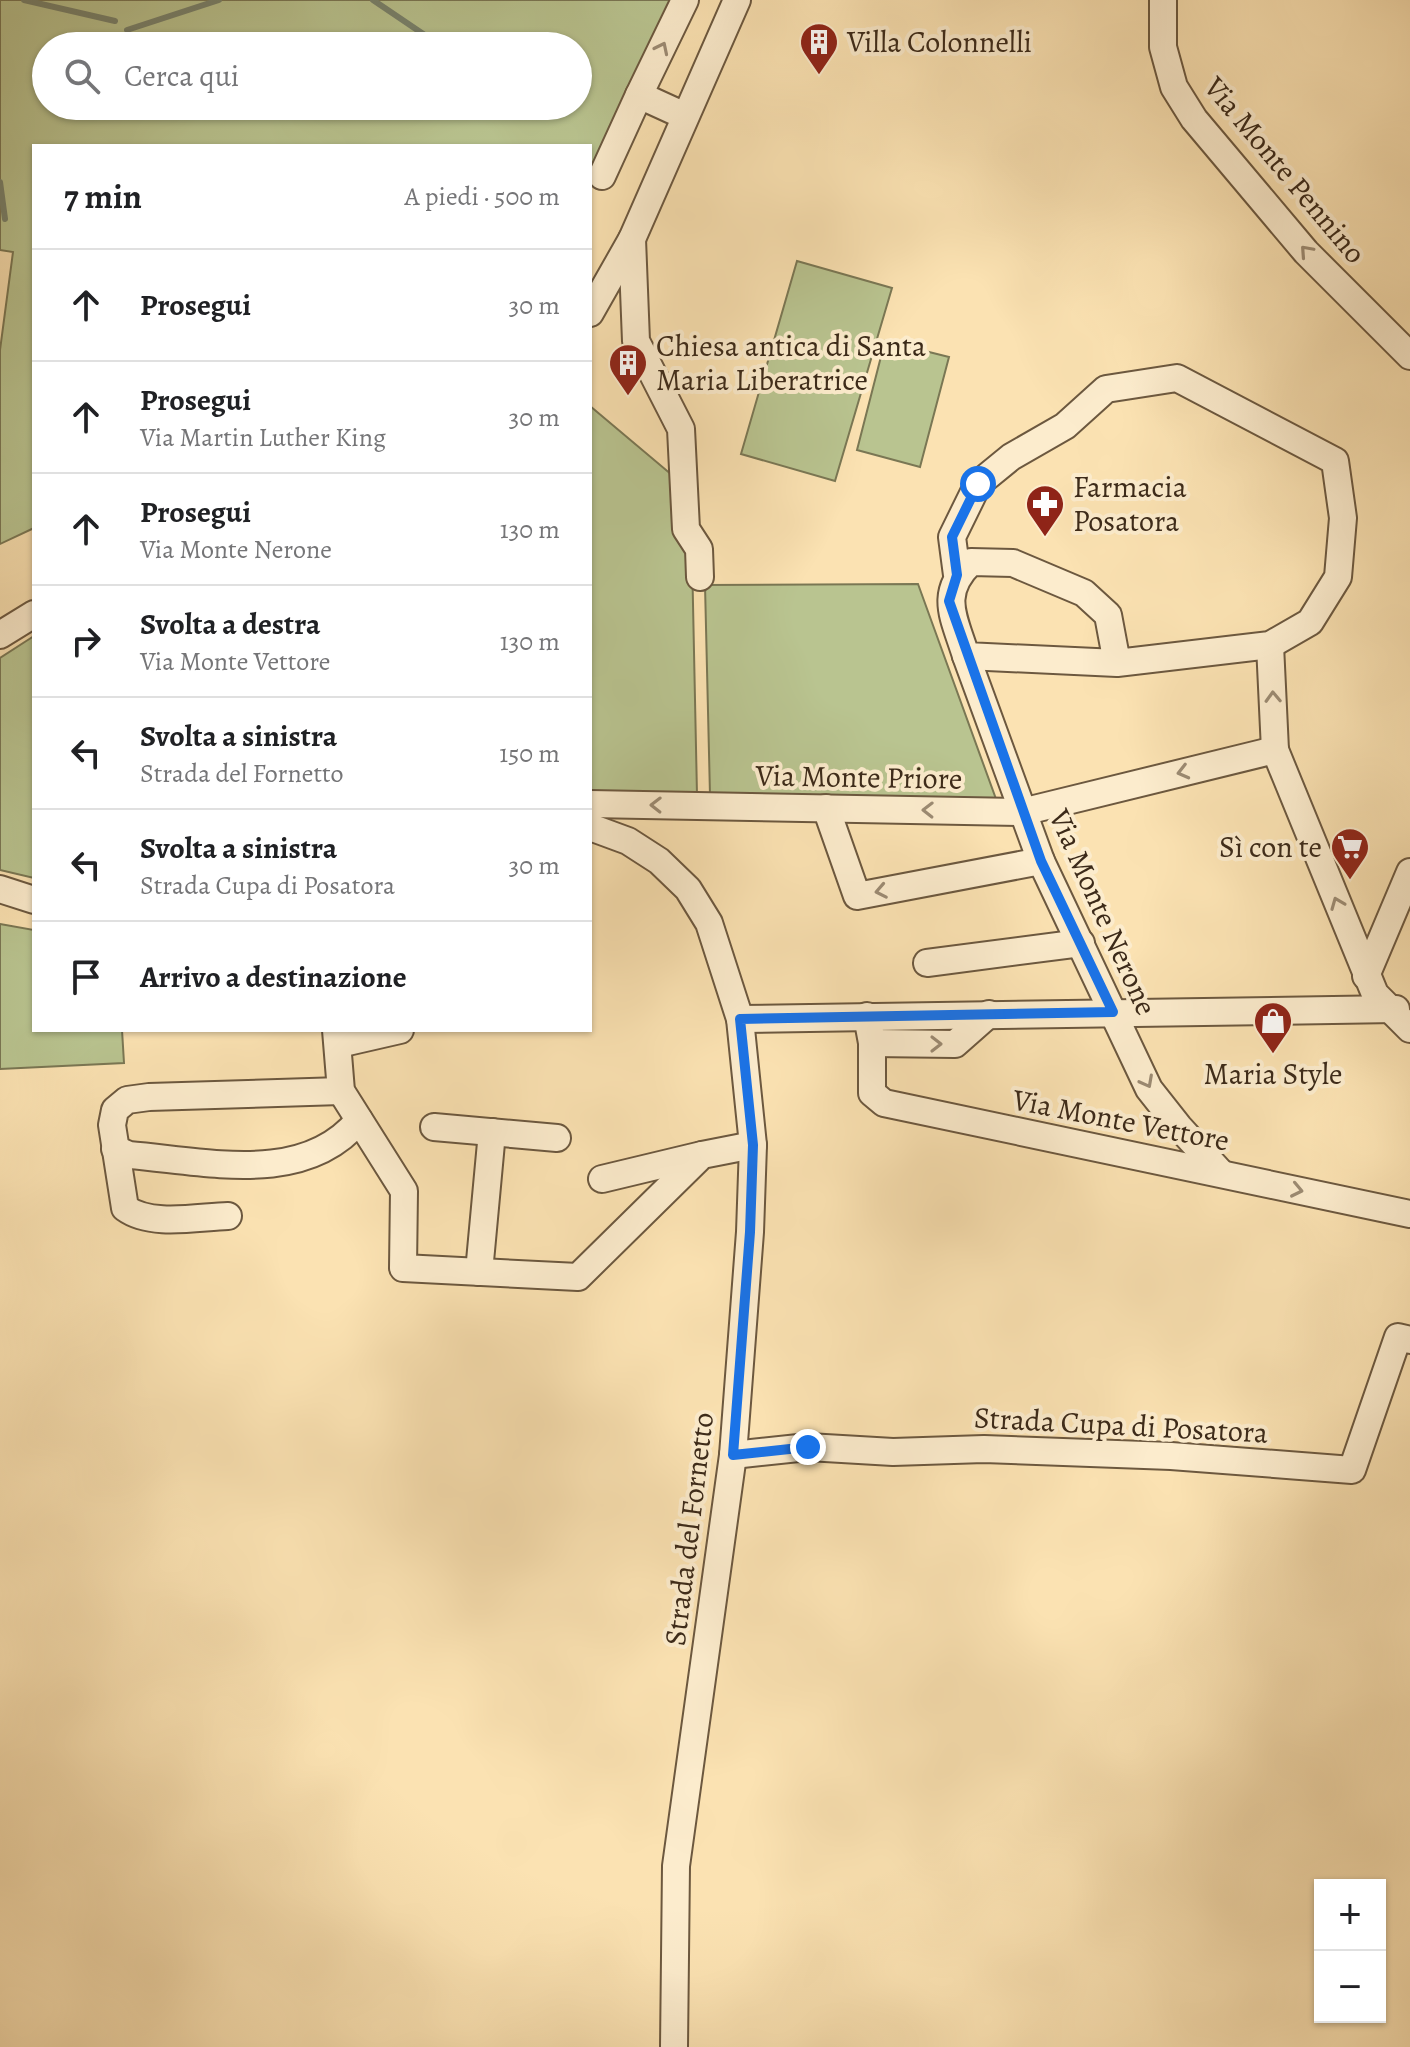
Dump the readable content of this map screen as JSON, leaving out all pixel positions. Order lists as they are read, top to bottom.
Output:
{
  "streets": {
    "street": [
      "Via Monte Pennino",
      "Via Monte Priore",
      "Via Monte Nerone",
      "Via Monte Vettore",
      "Strada Cupa di Posatora",
      "Strada del Fornetto"
    ]
  },
  "crossings": [
    ["Via Monte Priore", "Via Monte Nerone"],
    ["Via Monte Nerone", "Via Monte Vettore"],
    ["Strada Cupa di Posatora", "Strada del Fornetto"]
  ],
  "one_way": ["Via Monte Pennino"],
  "places": {
    "building": ["Villa Colonnelli", "Chiesa antica di Santa Maria Liberatrice"],
    "pharmacy": ["Farmacia Posatora"],
    "supermarket": ["Sì con te"],
    "shop": ["Maria Style"]
  },
  "page": {
    "search": "Cerca qui",
    "heading": ["7 min", "A piedi · 500 m"],
    "list": [
      ["Prosegui", "30 m"],
      ["Prosegui", "Via Martin Luther King", "30 m"],
      ["Prosegui", "Via Monte Nerone", "130 m"],
      ["Svolta a destra", "Via Monte Vettore", "130 m"],
      ["Svolta a sinistra", "Strada del Fornetto", "150 m"],
      ["Svolta a sinistra", "Strada Cupa di Posatora", "30 m"],
      "Arrivo a destinazione"
    ],
    "map_buttons": ["+", "−"]
  }
}
